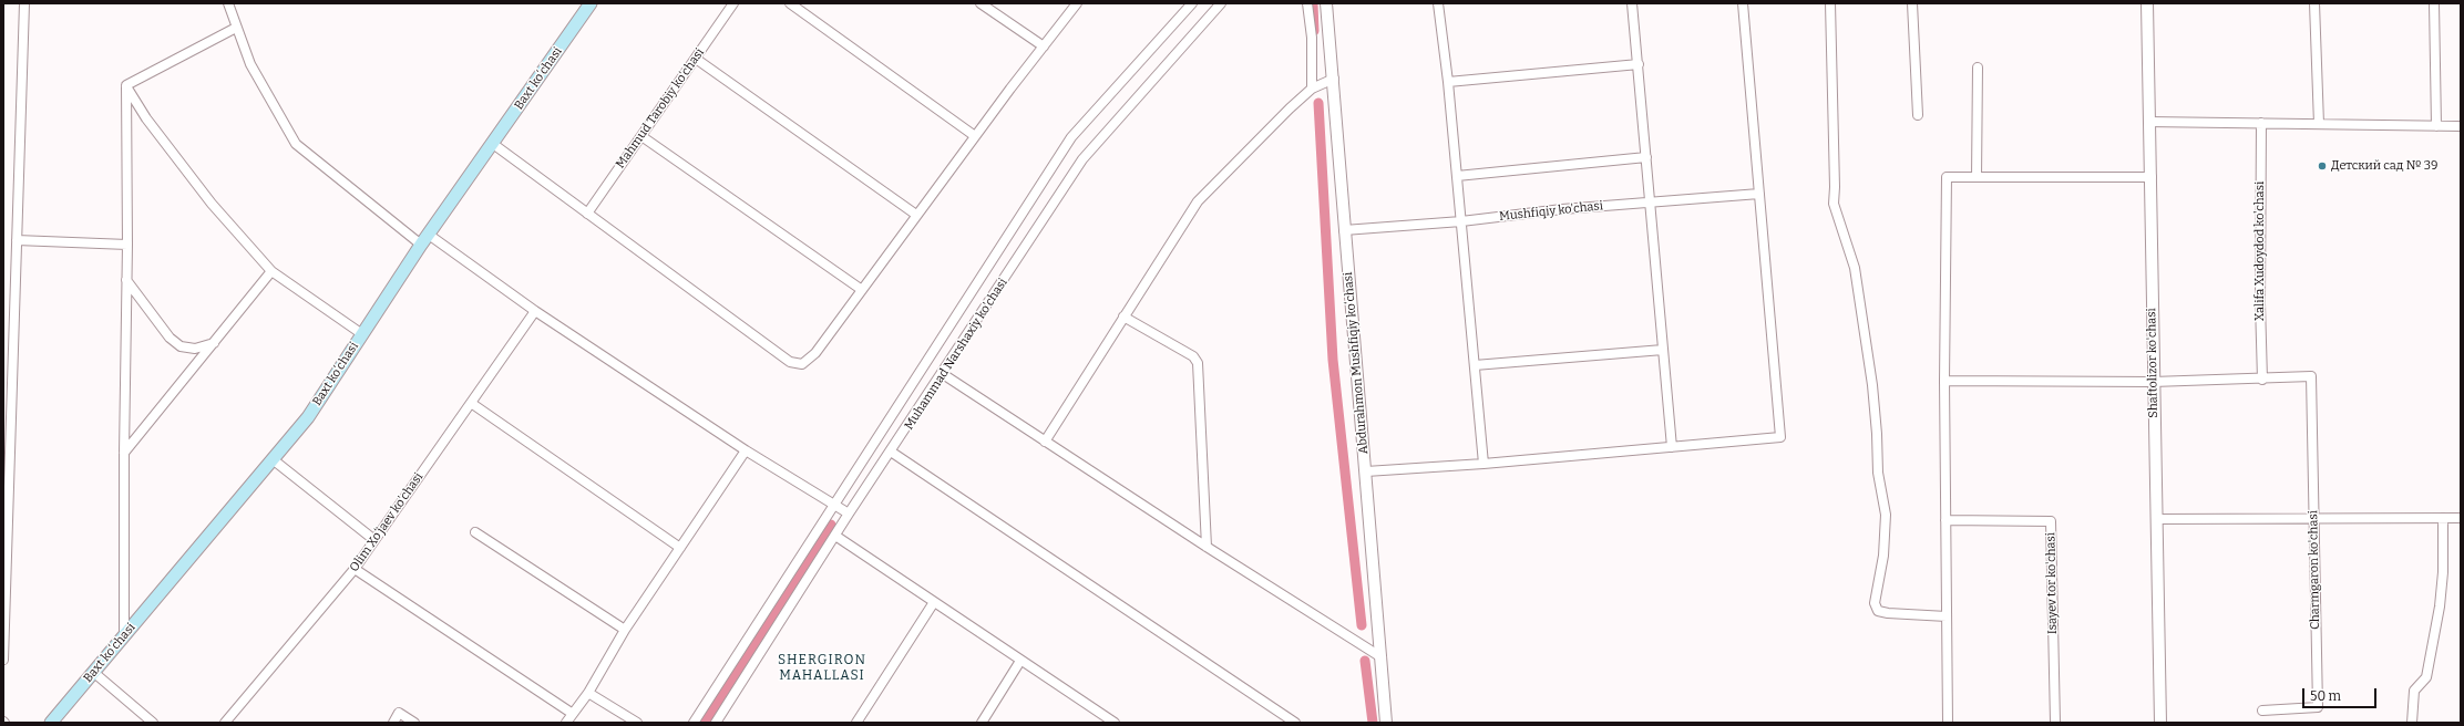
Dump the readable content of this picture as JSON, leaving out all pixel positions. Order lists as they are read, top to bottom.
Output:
{
  "streets": {
    "main road": ["Baxt koʻchasi"],
    "street": [
      "Mahmud Tarobiy ko'chasi",
      "Mushfiqiy ko'chasi",
      "Xalifa Xudoydod ko'chasi",
      "Muhammad Narshaxiy ko'chasi",
      "Abdurahmon Mushfiqiy koʻchasi",
      "Shaftolizor ko'chasi",
      "Olim Xoʻjaev ko'chasi",
      "Charmgaron ko'chasi",
      "Isayev tor ko'chasi"
    ]
  },
  "crossings": [
    ["Mushfiqiy ko'chasi", "Abdurahmon Mushfiqiy koʻchasi"],
    ["Xalifa Xudoydod ko'chasi", "Charmgaron ko'chasi"]
  ],
  "districts": ["SHERGIRON MAHALLASI"],
  "places": ["Детский сад № 39"],
  "scale_bar": "50 m"
}
